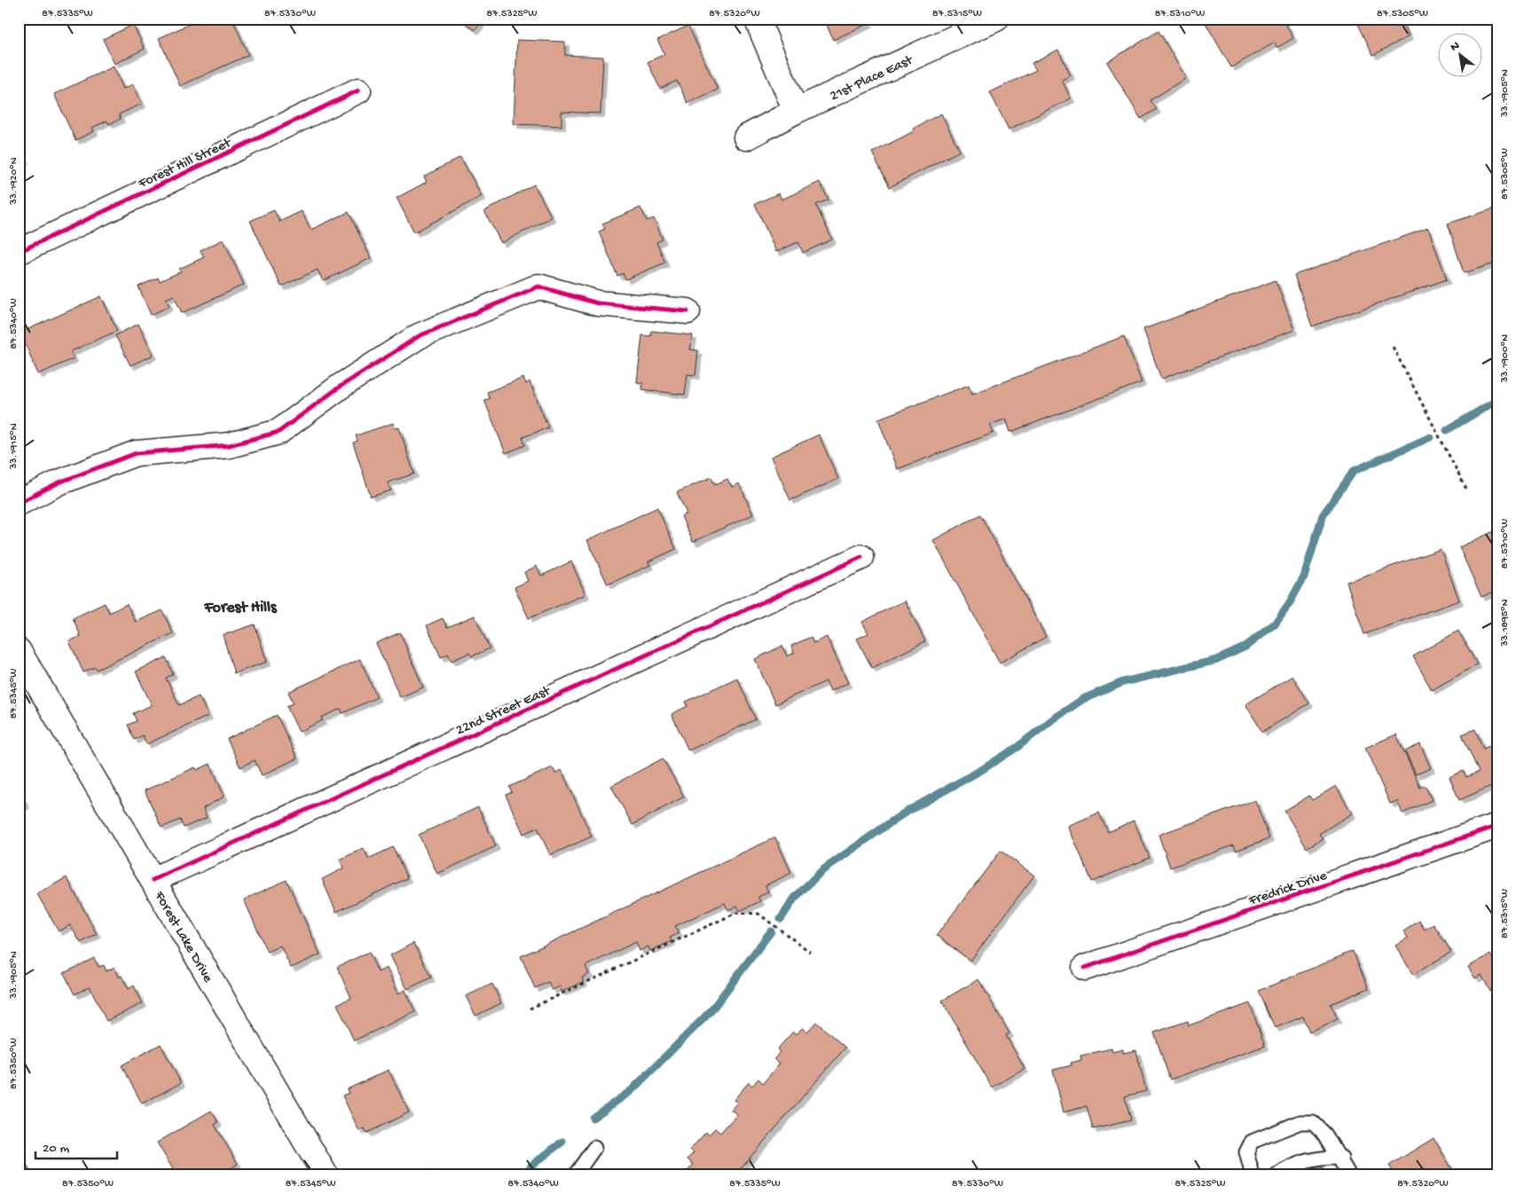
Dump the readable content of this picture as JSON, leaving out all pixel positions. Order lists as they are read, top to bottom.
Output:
{
  "streets": {
    "street": [
      "21st Place East",
      "Forest Hill Street",
      "22nd Street East",
      "Fredrick Drive",
      "Forest Lake Drive"
    ]
  },
  "crossings": [
    ["22nd Street East", "Forest Lake Drive"]
  ],
  "districts": ["Forest Hills"],
  "scale_bar": "20 m",
  "north": "top left",
  "coordinates": [
    "87.5335°W",
    "87.5330°W",
    "87.5325°W",
    "87.5320°W",
    "87.5315°W",
    "87.5310°W",
    "87.5305°W",
    "33.1905°N",
    "33.1920°N",
    "87.5340°W",
    "33.1900°N",
    "33.1915°N",
    "33.1895°N",
    "87.5345°W",
    "87.5350°W"
  ]
}
